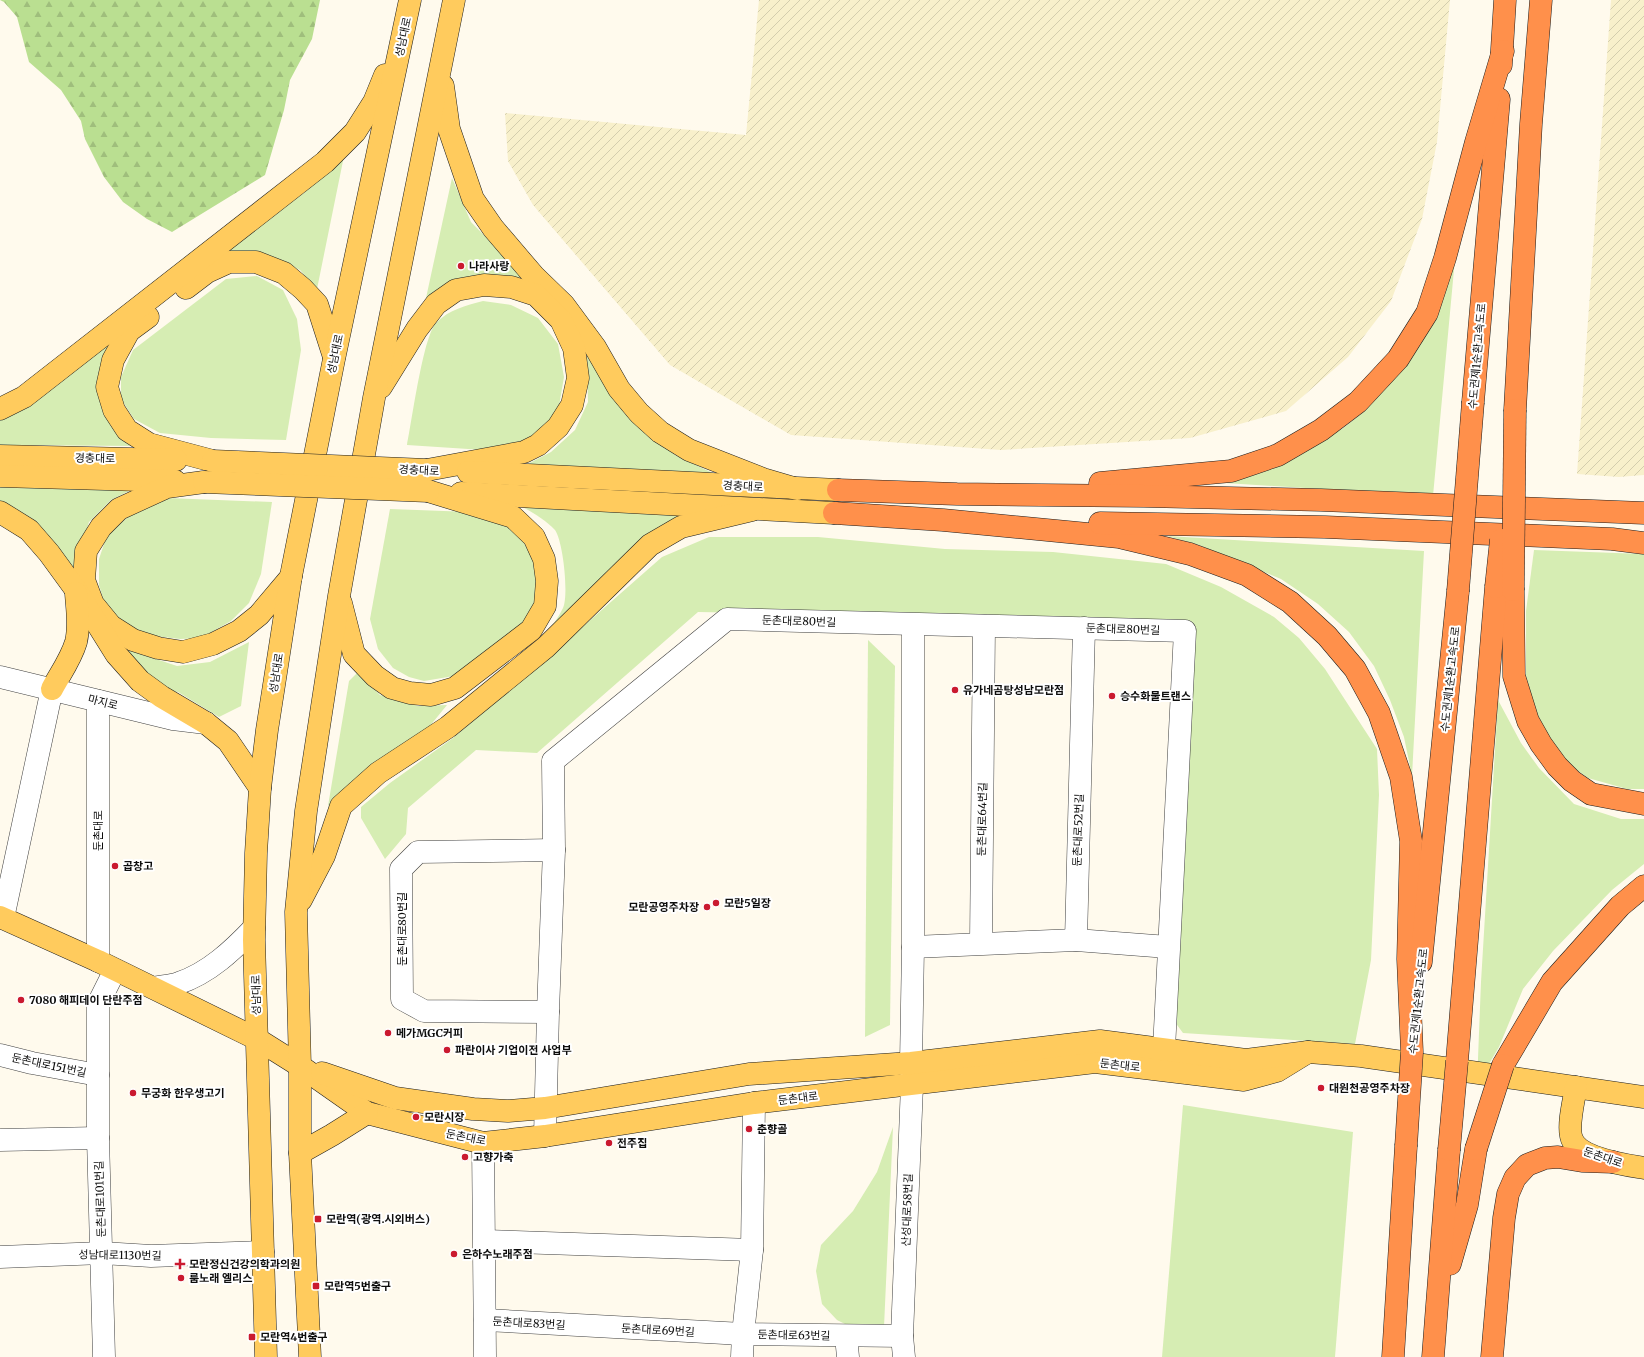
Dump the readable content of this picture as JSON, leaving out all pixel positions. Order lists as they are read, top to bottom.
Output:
{
  "streets": {
    "highway": ["수도권제1순환고속도로"],
    "main road": ["성남대로", "경충대로", "둔촌대로"],
    "street": [
      "둔촌대로80번길",
      "마지로",
      "둔촌대로64번길",
      "둔촌대로52번길",
      "둔촌대로151번길",
      "둔촌대로101번길",
      "산성대로58번길",
      "성남대로1130번길",
      "둔촌대로83번길",
      "둔촌대로69번길",
      "둔촌대로63번길"
    ]
  },
  "crossings": [
    ["성남대로", "둔촌대로"],
    ["성남대로", "성남대로1130번길"],
    ["둔촌대로80번길", "둔촌대로64번길"],
    ["둔촌대로80번길", "둔촌대로52번길"],
    ["둔촌대로80번길", "둔촌대로"],
    ["마지로", "둔촌대로"],
    ["둔촌대로", "둔촌대로101번길"],
    ["둔촌대로", "산성대로58번길"],
    ["둔촌대로", "둔촌대로83번길"],
    ["둔촌대로151번길", "둔촌대로101번길"],
    ["둔촌대로101번길", "성남대로1130번길"],
    ["산성대로58번길", "둔촌대로63번길"],
    ["둔촌대로83번길", "둔촌대로69번길"],
    ["둔촌대로69번길", "둔촌대로63번길"]
  ],
  "places": {
    "other": [
      "나라사랑",
      "유가네곰탕성남모란점",
      "승수화물트랜스",
      "곱창고",
      "모란5일장",
      "모란공영주차장",
      "7080 해피데이 단란주점",
      "메가MGC커피",
      "파란이사 기업이전 사업부",
      "대원천공영주차장",
      "무궁화 한우생고기",
      "모란시장",
      "춘향골",
      "전주집",
      "고향가축",
      "은하수노래주점",
      "룸노래 엘리스"
    ],
    "transit": ["모란역(광역.시외버스)", "모란역5번출구", "모란역4번출구"],
    "health": ["모란정신건강의학과의원"]
  }
}
